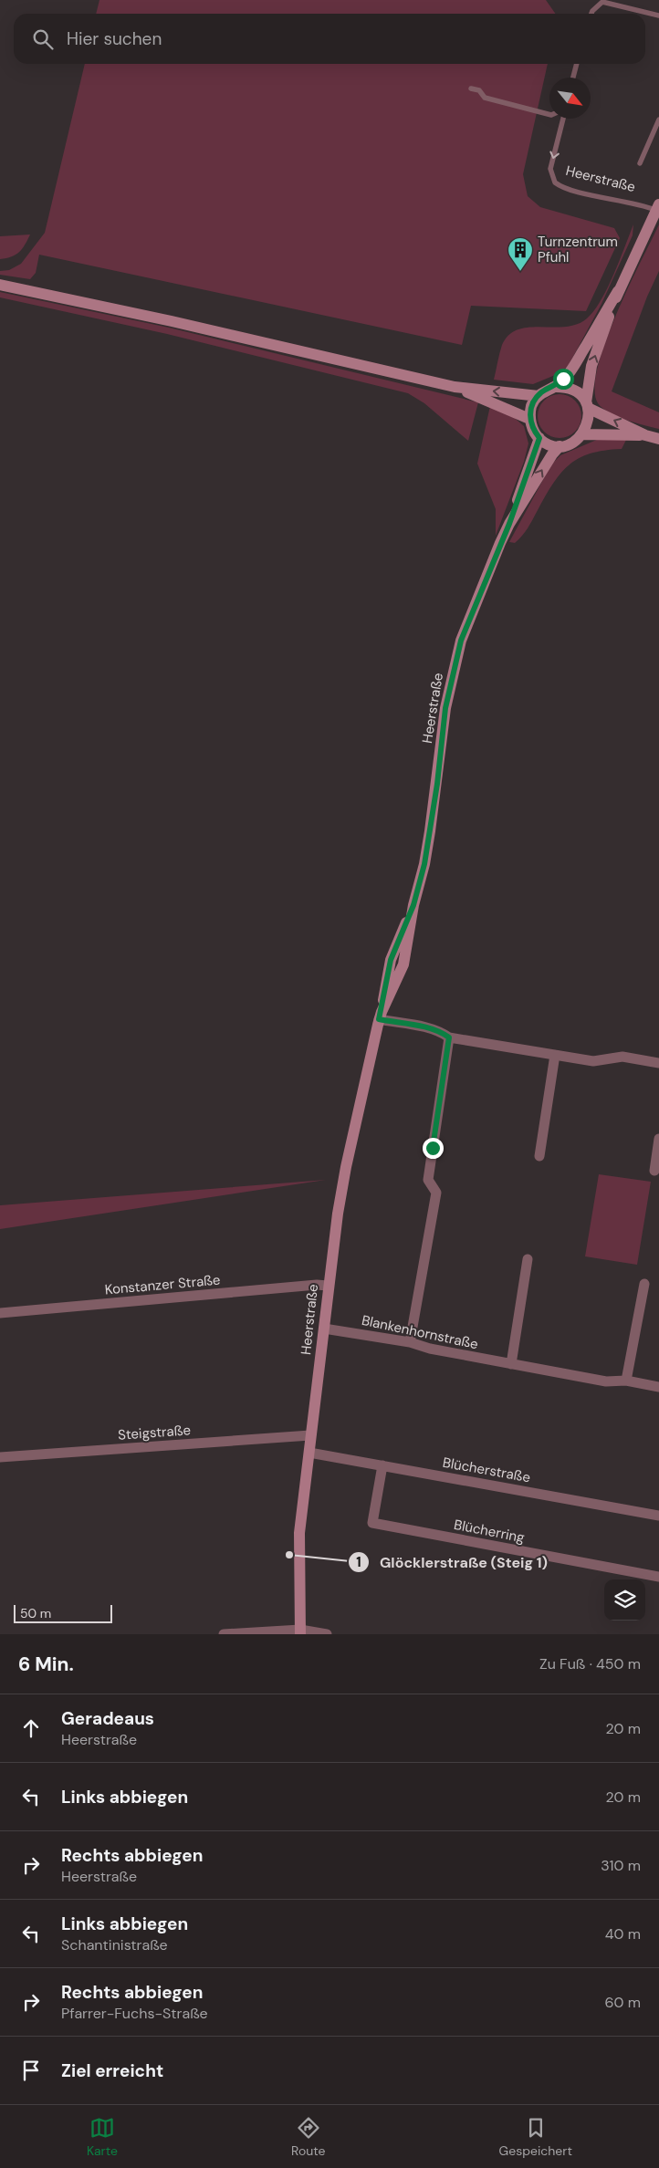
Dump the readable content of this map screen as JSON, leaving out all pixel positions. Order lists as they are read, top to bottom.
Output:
{
  "streets": {
    "street": [
      "Heerstraße",
      "Konstanzer Straße",
      "Blankenhornstraße",
      "Steigstraße",
      "Blücherstraße",
      "Blücherring"
    ]
  },
  "crossings": [
    ["Heerstraße", "Konstanzer Straße"],
    ["Heerstraße", "Blankenhornstraße"],
    ["Heerstraße", "Steigstraße"],
    ["Heerstraße", "Blücherstraße"],
    ["Blücherstraße", "Blücherring"]
  ],
  "places": {
    "building": ["Turnzentrum Pfuhl"],
    "other": ["Glöcklerstraße (Steig 1)"]
  },
  "scale_bar": "50 m",
  "north": "bottom right",
  "page": {
    "search": "Hier suchen",
    "scale": "50 m",
    "heading": ["6 Min.", "Zu Fuß · 450 m"],
    "list": [
      ["Geradeaus", "Heerstraße", "20 m"],
      ["Links abbiegen", "20 m"],
      ["Rechts abbiegen", "Heerstraße", "310 m"],
      ["Links abbiegen", "Schantinistraße", "40 m"],
      ["Rechts abbiegen", "Pfarrer-Fuchs-Straße", "60 m"],
      "Ziel erreicht"
    ],
    "nav": ["Karte", "Route", "Gespeichert"]
  }
}
